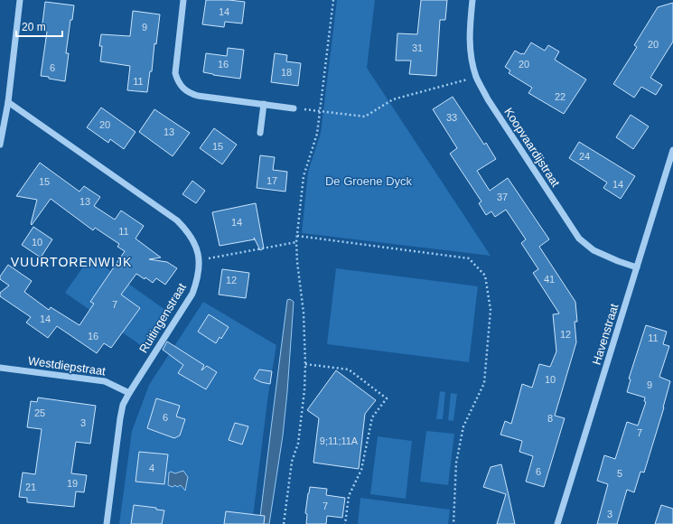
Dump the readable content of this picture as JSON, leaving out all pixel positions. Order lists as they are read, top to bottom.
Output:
{
  "streets": {
    "street": [
      "Koopvaardijstraat",
      "Ruitingenstraat",
      "Havenstraat",
      "Westdiepstraat"
    ]
  },
  "crossings": [
    ["Koopvaardijstraat", "Havenstraat"],
    ["Ruitingenstraat", "Westdiepstraat"]
  ],
  "districts": ["VUURTORENWIJK"],
  "parks": ["De Groene Dyck"],
  "house_numbers": [
    "14",
    "9",
    "20",
    "31",
    "16",
    "20",
    "6",
    "18",
    "11",
    "22",
    "33",
    "20",
    "13",
    "15",
    "24",
    "17",
    "15",
    "14",
    "37",
    "13",
    "14",
    "11",
    "10",
    "41",
    "12",
    "7",
    "14",
    "12",
    "16",
    "11",
    "10",
    "9",
    "25",
    "6",
    "8",
    "3",
    "7",
    "9;11;11A",
    "4",
    "6",
    "5",
    "19",
    "21",
    "7",
    "3"
  ],
  "scale_bar": "20 m"
}
